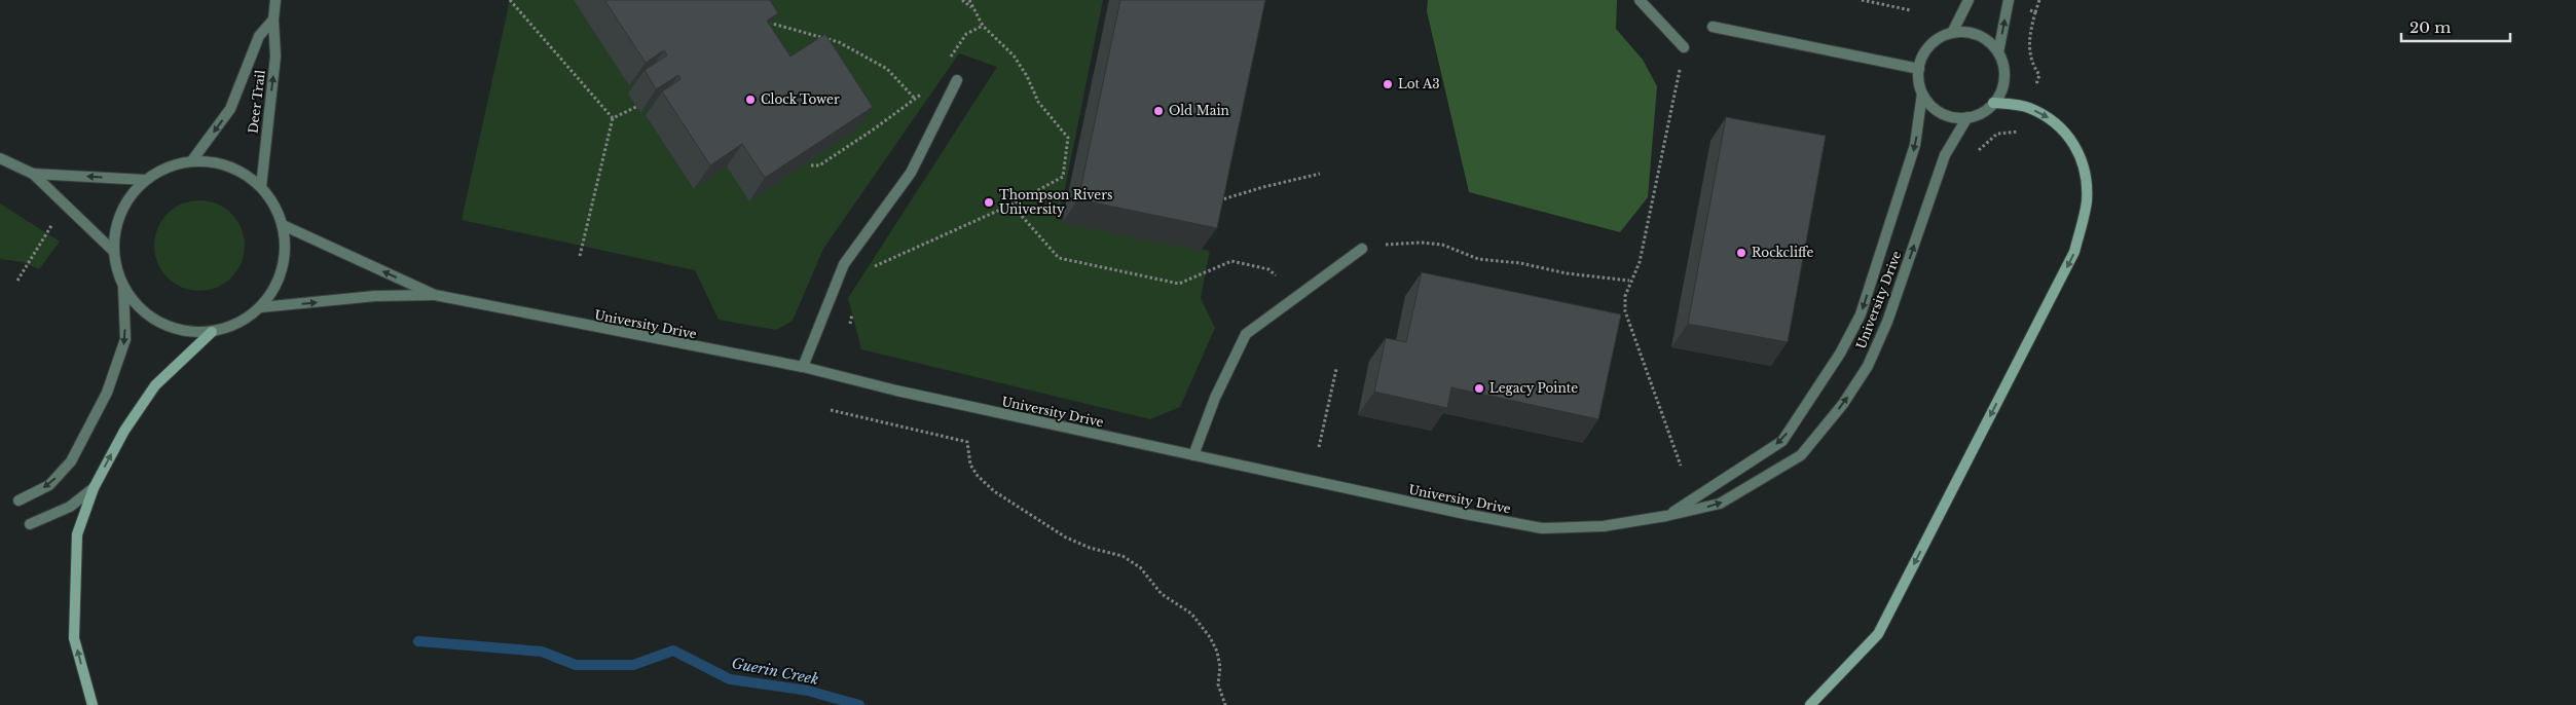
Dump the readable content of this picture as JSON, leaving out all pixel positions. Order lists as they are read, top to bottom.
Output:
{
  "streets": {
    "street": ["Deer Trail", "University Drive"]
  },
  "crossings": [
    ["Deer Trail", "University Drive"]
  ],
  "water": ["Guerin Creek"],
  "places": [
    "Lot A3",
    "Clock Tower",
    "Old Main",
    "Thompson Rivers University",
    "Rockcliffe",
    "Legacy Pointe"
  ],
  "scale_bar": "20 m"
}
